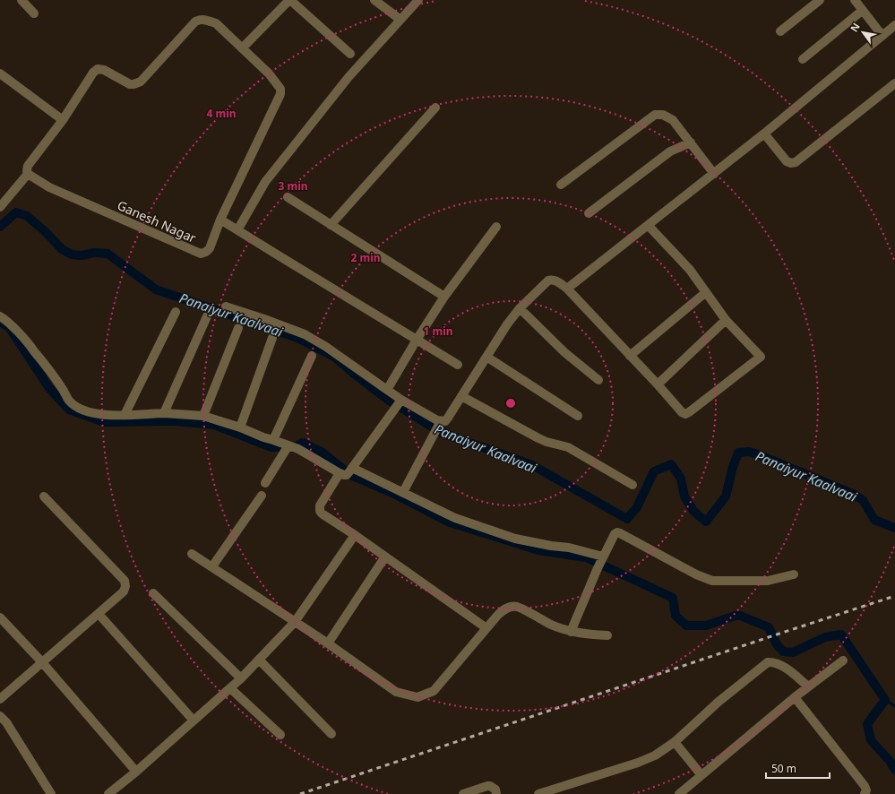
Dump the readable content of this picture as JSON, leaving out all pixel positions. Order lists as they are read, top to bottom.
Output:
{
  "streets": {
    "street": ["Ganesh Nagar"]
  },
  "water": ["Panaiyur Kaalvaai"],
  "scale_bar": "50 m",
  "north": "top left",
  "rings": [
    "4 min",
    "3 min",
    "2 min",
    "1 min"
  ]
}
